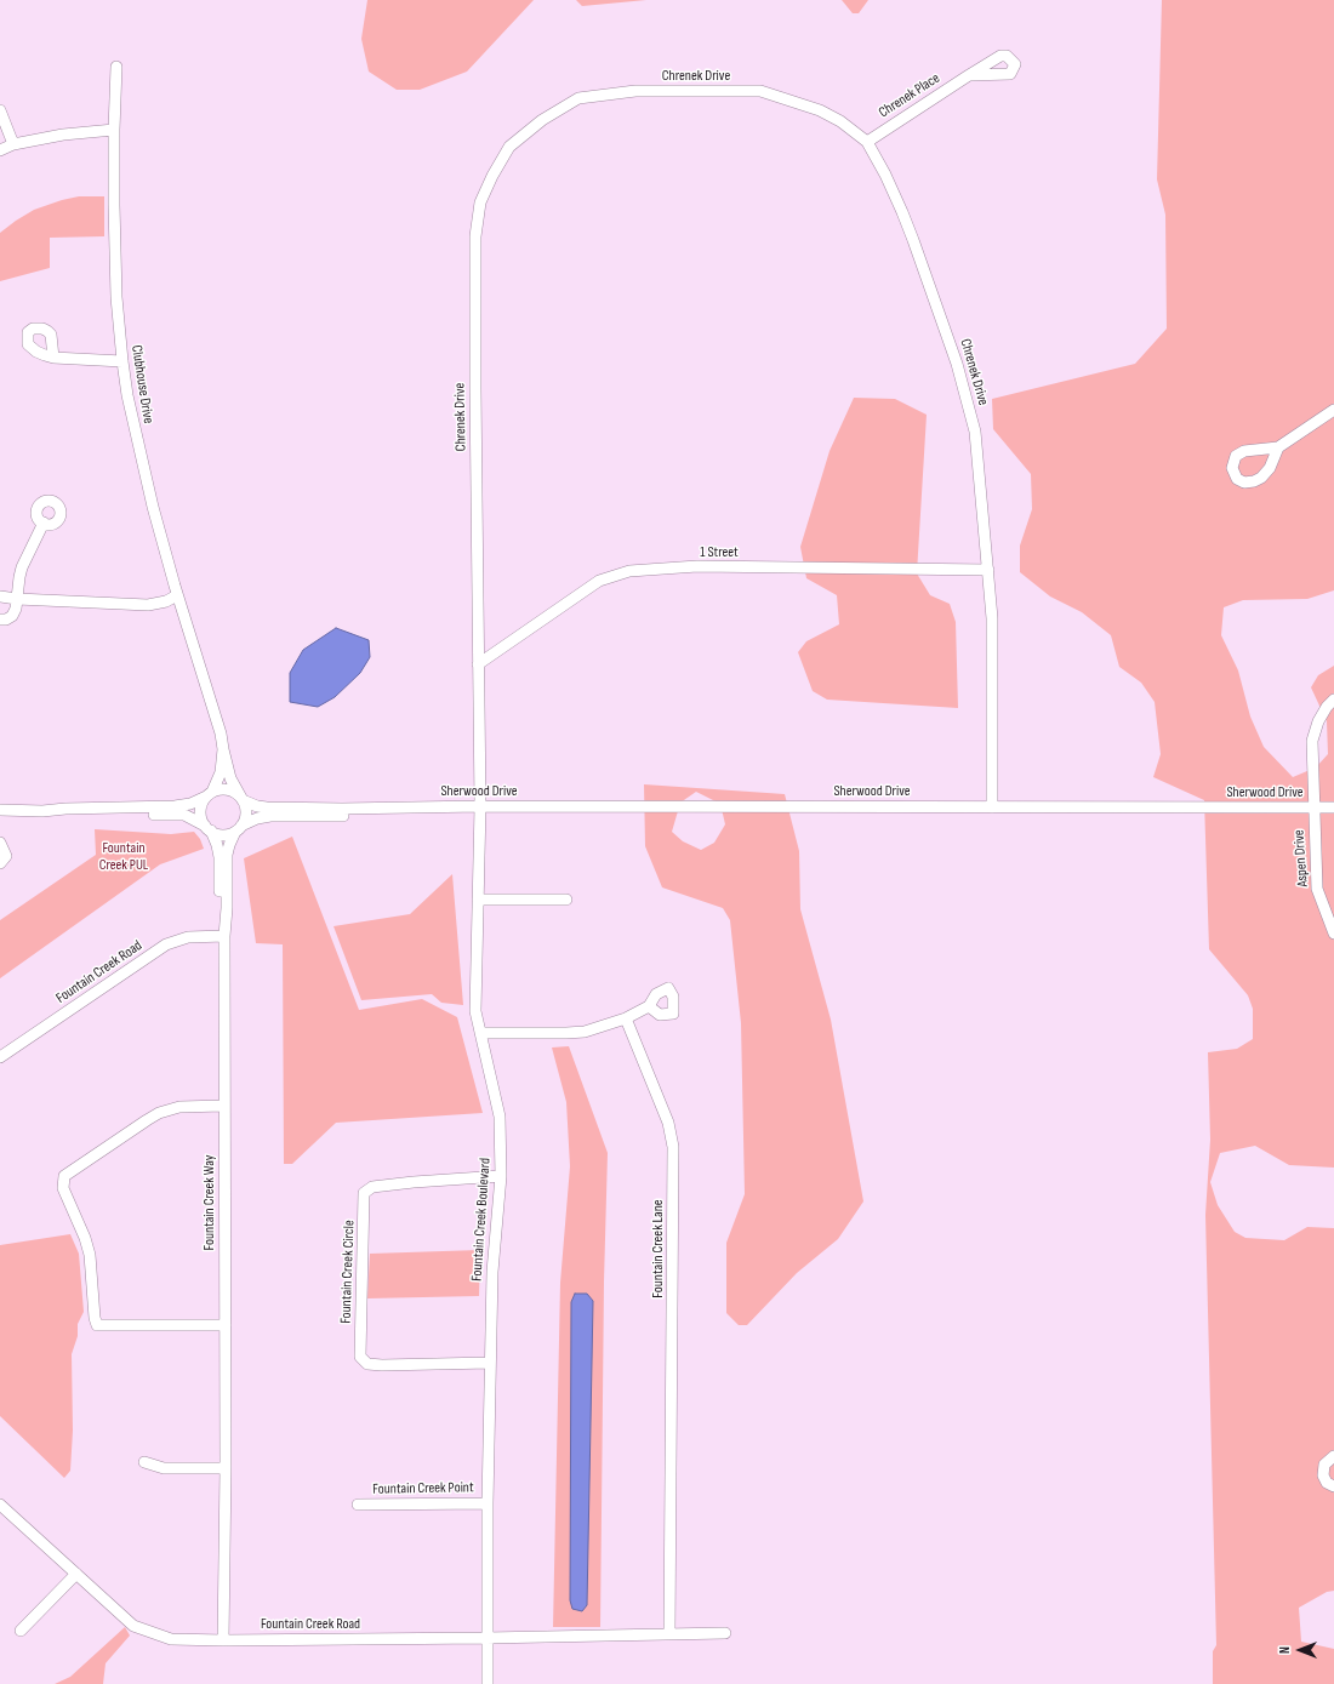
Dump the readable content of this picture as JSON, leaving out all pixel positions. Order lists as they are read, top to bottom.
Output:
{
  "streets": {
    "street": [
      "Chrenek Drive",
      "Chrenek Place",
      "Clubhouse Drive",
      "1 Street",
      "Sherwood Drive",
      "Aspen Drive",
      "Fountain Creek Road",
      "Fountain Creek Way",
      "Fountain Creek Boulevard",
      "Fountain Creek Lane",
      "Fountain Creek Circle",
      "Fountain Creek Point"
    ]
  },
  "crossings": [
    ["Chrenek Drive", "Chrenek Place"],
    ["Chrenek Drive", "1 Street"],
    ["Chrenek Drive", "Sherwood Drive"],
    ["Chrenek Drive", "Fountain Creek Boulevard"],
    ["Clubhouse Drive", "Sherwood Drive"],
    ["Clubhouse Drive", "Fountain Creek Way"],
    ["Sherwood Drive", "Aspen Drive"],
    ["Sherwood Drive", "Fountain Creek Way"],
    ["Sherwood Drive", "Fountain Creek Boulevard"],
    ["Fountain Creek Road", "Fountain Creek Way"],
    ["Fountain Creek Road", "Fountain Creek Boulevard"],
    ["Fountain Creek Road", "Fountain Creek Lane"],
    ["Fountain Creek Boulevard", "Fountain Creek Circle"],
    ["Fountain Creek Boulevard", "Fountain Creek Point"]
  ],
  "parks": ["Fountain Creek PUL"],
  "north": "left"
}
